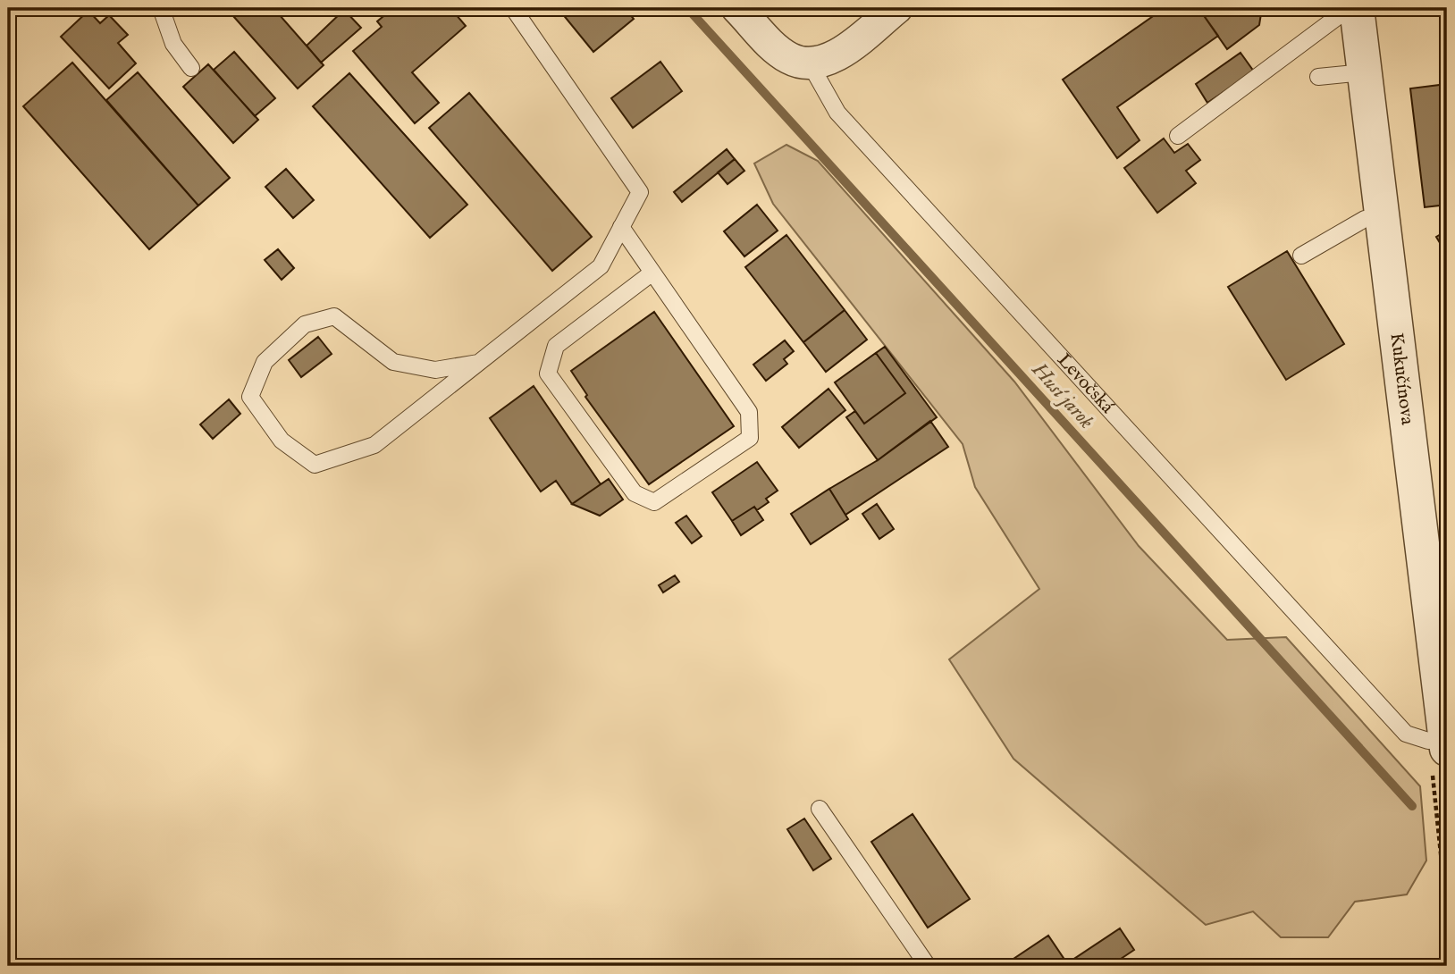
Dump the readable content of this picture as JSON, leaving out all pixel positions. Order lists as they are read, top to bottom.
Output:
{
  "streets": {
    "street": ["Kukučínova"],
    "lane": ["Levočská"]
  },
  "crossings": [
    ["Kukučínova", "Levočská"]
  ],
  "water": ["Husí jarok"]
}
